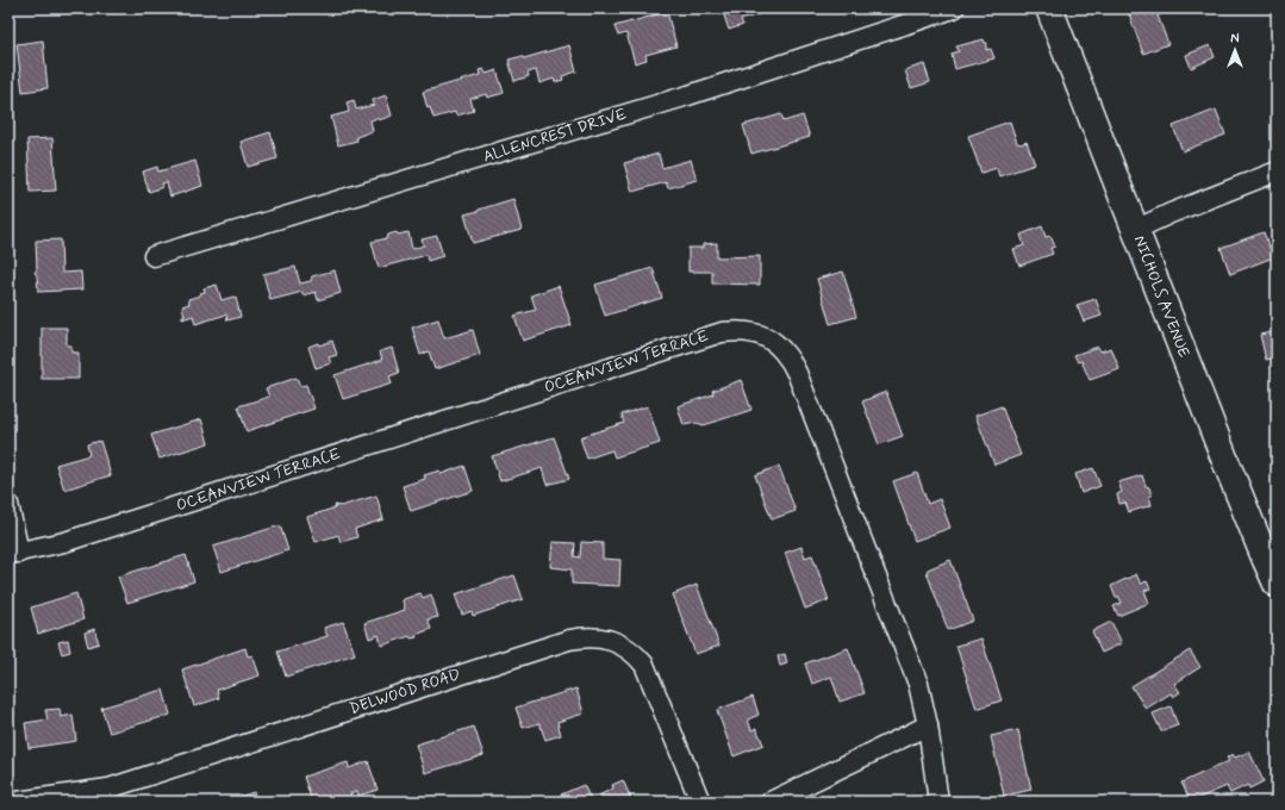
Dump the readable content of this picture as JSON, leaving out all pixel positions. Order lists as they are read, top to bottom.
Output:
{
  "streets": {
    "main road": ["NICHOLS AVENUE"],
    "street": ["ALLENCREST DRIVE", "OCEANVIEW TERRACE", "DELWOOD ROAD"]
  },
  "north": "top"
}
